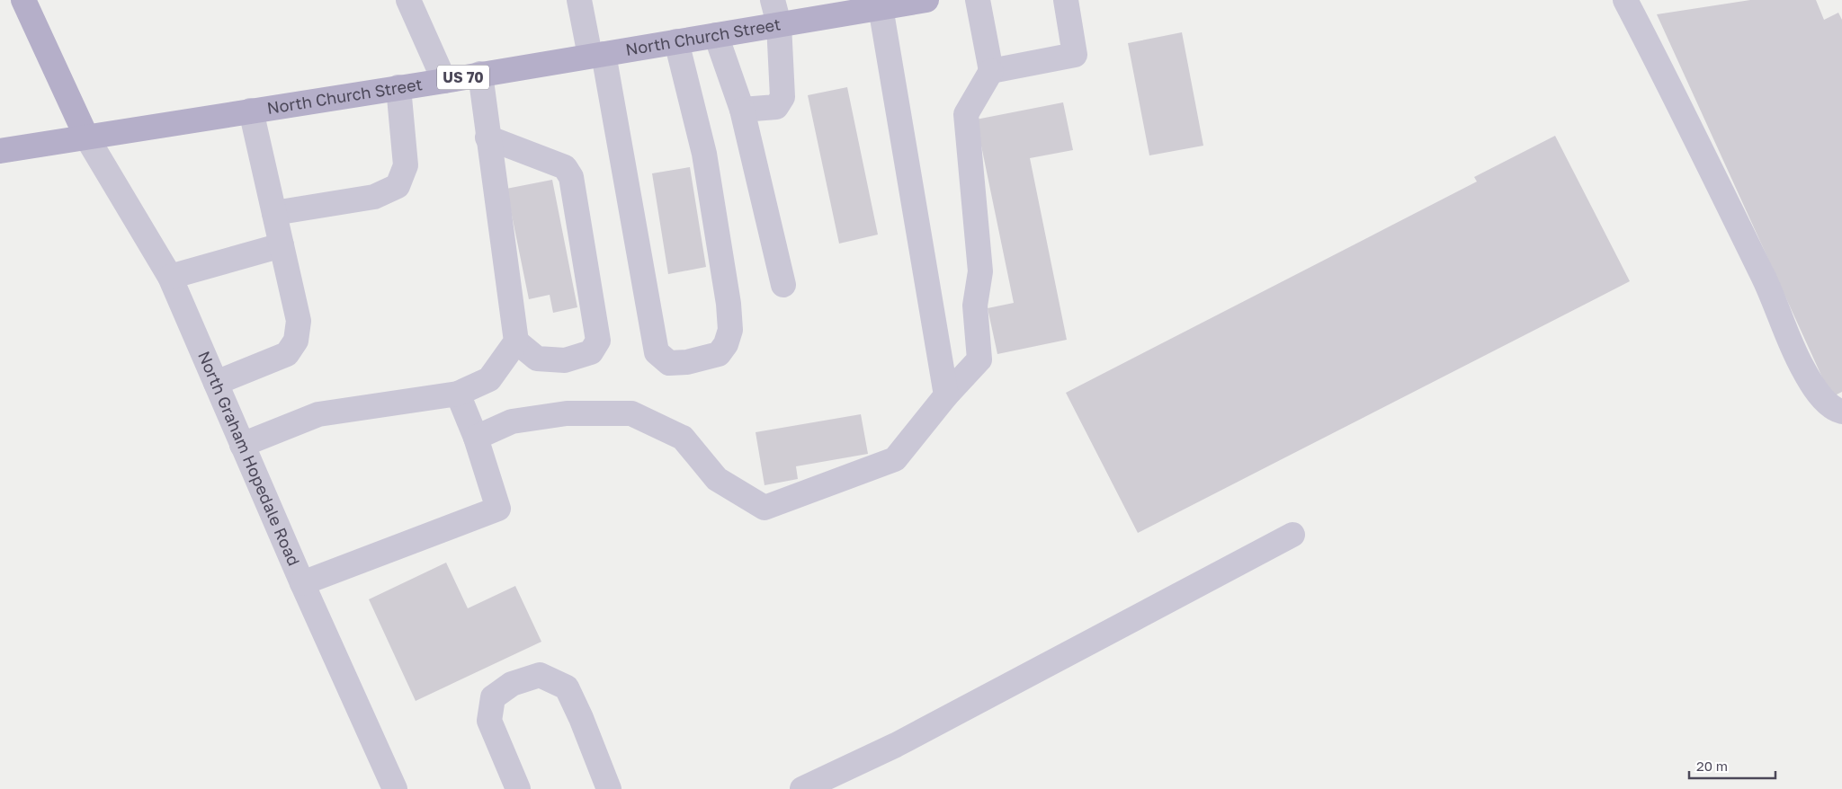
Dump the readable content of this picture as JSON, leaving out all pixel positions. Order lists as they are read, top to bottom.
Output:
{
  "streets": {
    "main road": ["North Church Street", "US 70"],
    "street": ["North Graham Hopedale Road"]
  },
  "crossings": [
    ["North Church Street", "North Graham Hopedale Road"]
  ],
  "scale_bar": "20 m"
}
